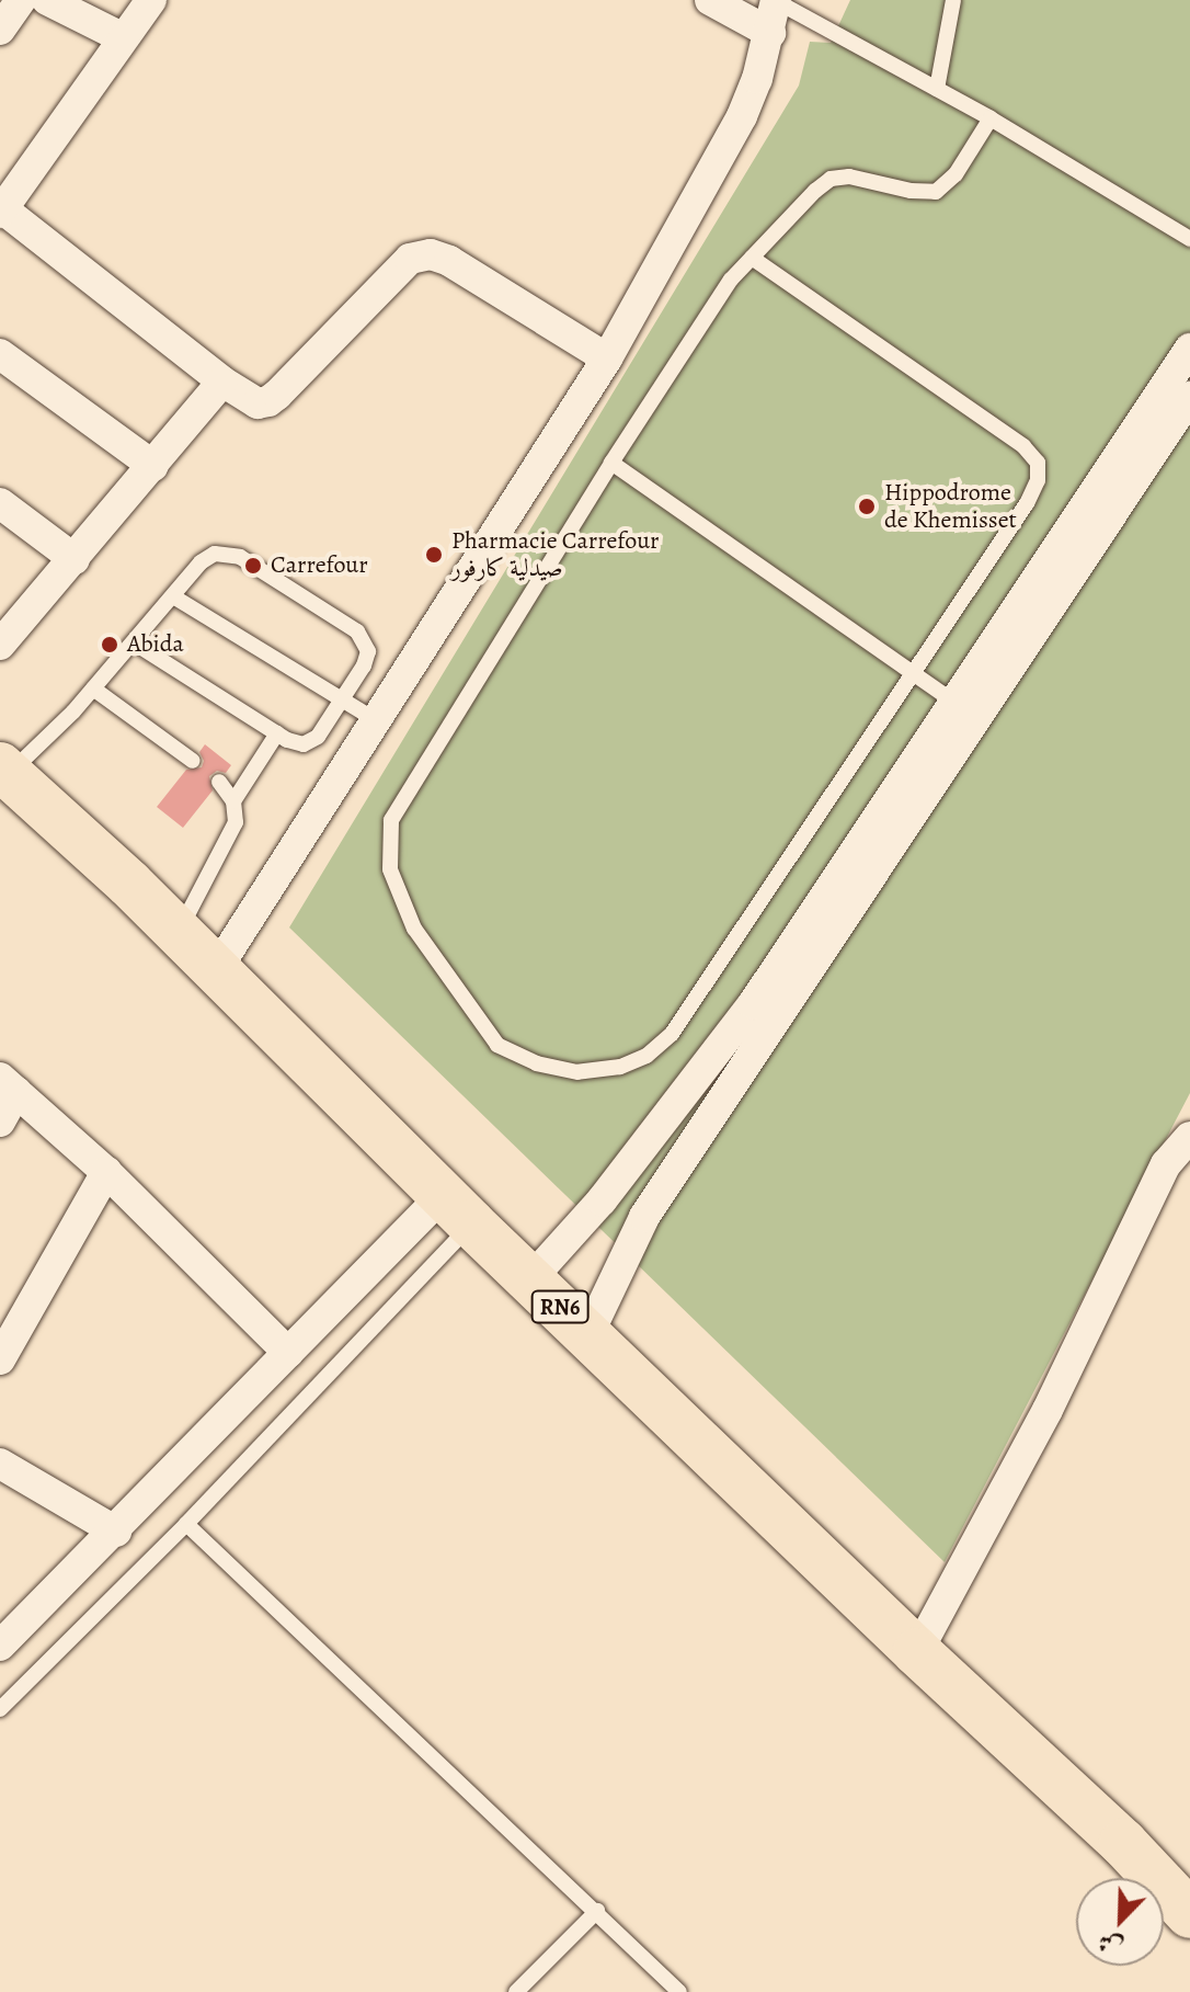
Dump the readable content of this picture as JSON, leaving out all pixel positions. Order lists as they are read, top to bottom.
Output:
{
  "streets": {
    "main road": ["RN6"]
  },
  "places": [
    "Hippodrome de Khemisset",
    "Pharmacie Carrefour صيدلية كارفور",
    "Carrefour",
    "Abida"
  ],
  "north": "bottom left"
}
